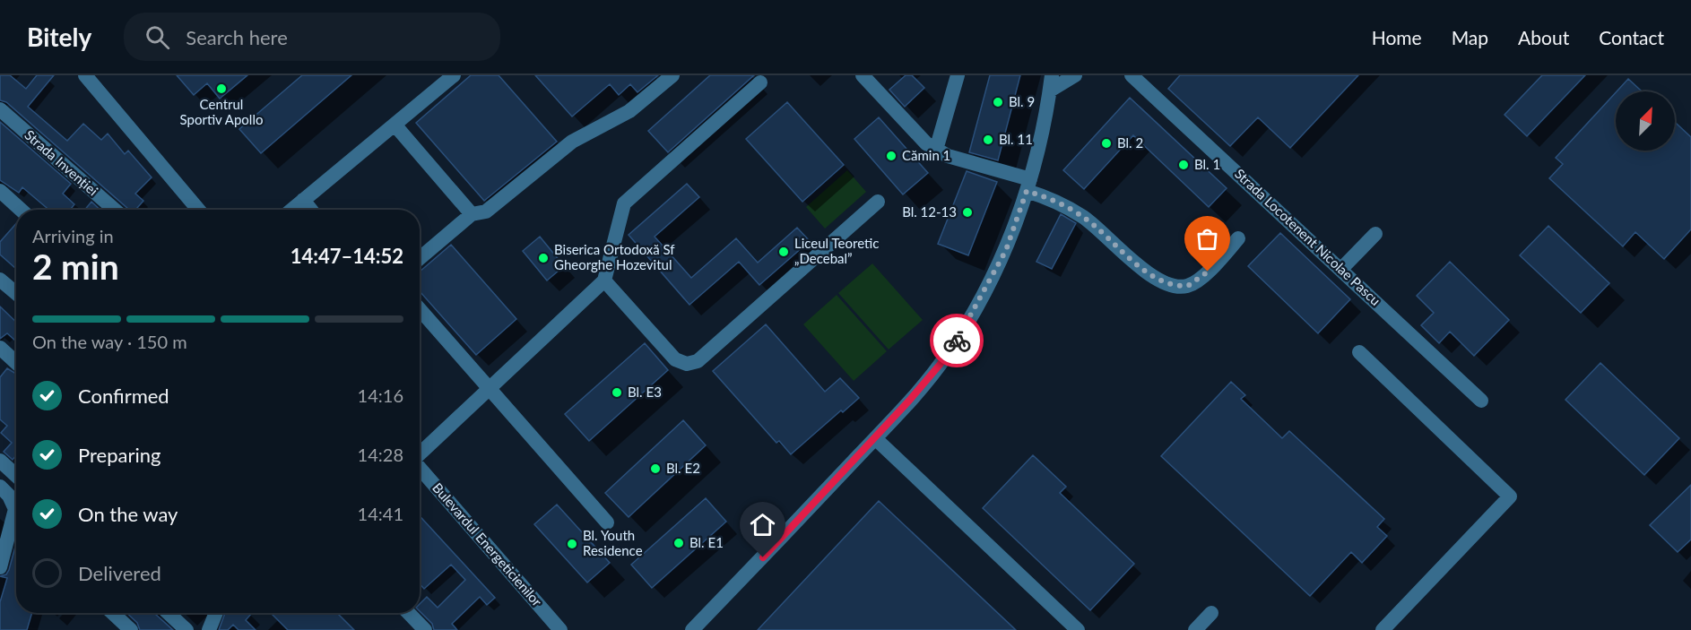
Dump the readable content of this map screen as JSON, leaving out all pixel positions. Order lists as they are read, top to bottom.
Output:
{
  "streets": {
    "street": ["Strada Invenției", "Strada Locotenent Nicolae Pascu", "Bulevardul Energeticienilor"]
  },
  "places": [
    "Centrul Sportiv Apollo",
    "Bl. 9",
    "Bl. 11",
    "Bl. 2",
    "Cămin 1",
    "Bl. 1",
    "Bl. 12-13",
    "Liceul Teoretic „Decebal”",
    "Biserica Ortodoxă Sf Gheorghe Hozevitul",
    "Bl. E3",
    "Bl. E2",
    "Bl. E1",
    "Bl. Youth Residence"
  ],
  "north": "top right",
  "page": {
    "header": "Bitely",
    "search": "Search here",
    "nav": [
      "Home",
      "Map",
      "About",
      "Contact"
    ],
    "heading": ["2 min", "Arriving in", "14:47–14:52"],
    "bar": "On the way · 150 m",
    "list": [
      ["Confirmed", "14:16"],
      ["Preparing", "14:28"],
      ["On the way", "14:41"],
      "Delivered"
    ]
  }
}
